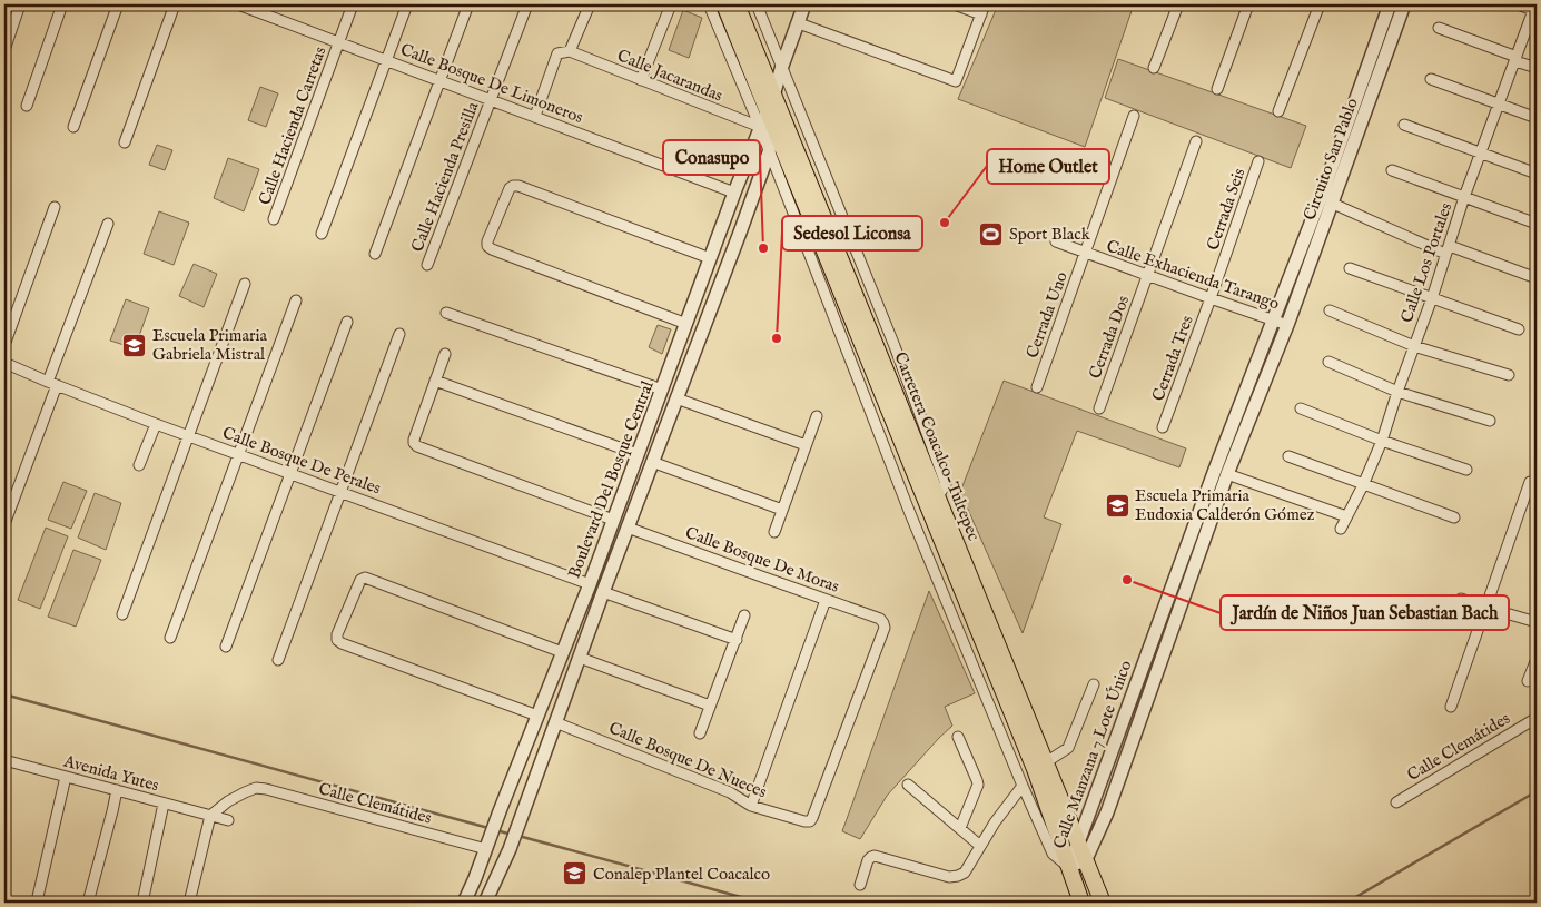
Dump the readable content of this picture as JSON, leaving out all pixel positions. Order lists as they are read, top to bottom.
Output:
{
  "streets": {
    "main road": ["Carretera Coacalco-Tultepec"],
    "street": [
      "Calle Jacarandas",
      "Calle Bosque De Limoneros",
      "Calle Hacienda Carretas",
      "Circuito San Pablo",
      "Calle Hacienda Presilla",
      "Cerrada Seis",
      "Calle Los Portales",
      "Calle Exhacienda Tarango",
      "Cerrada Uno",
      "Cerrada Dos",
      "Cerrada Tres",
      "Calle Bosque De Perales",
      "Boulevard Del Bosque Central",
      "Calle Bosque De Moras",
      "Calle Clemátides",
      "Calle Manzana 7 Lote Único",
      "Calle Bosque De Nueces",
      "Avenida Yutes"
    ]
  },
  "crossings": [
    ["Calle Jacarandas", "Carretera Coacalco-Tultepec"],
    ["Calle Jacarandas", "Boulevard Del Bosque Central"],
    ["Calle Bosque De Limoneros", "Calle Hacienda Carretas"],
    ["Calle Bosque De Limoneros", "Calle Hacienda Presilla"],
    ["Calle Bosque De Limoneros", "Boulevard Del Bosque Central"],
    ["Circuito San Pablo", "Calle Exhacienda Tarango"],
    ["Circuito San Pablo", "Calle Manzana 7 Lote Único"],
    ["Cerrada Seis", "Calle Exhacienda Tarango"],
    ["Cerrada Seis", "Cerrada Tres"],
    ["Calle Exhacienda Tarango", "Cerrada Uno"],
    ["Calle Exhacienda Tarango", "Cerrada Dos"],
    ["Calle Exhacienda Tarango", "Cerrada Tres"],
    ["Calle Exhacienda Tarango", "Calle Manzana 7 Lote Único"],
    ["Carretera Coacalco-Tultepec", "Boulevard Del Bosque Central"],
    ["Carretera Coacalco-Tultepec", "Calle Manzana 7 Lote Único"],
    ["Calle Bosque De Perales", "Boulevard Del Bosque Central"],
    ["Boulevard Del Bosque Central", "Calle Bosque De Moras"],
    ["Boulevard Del Bosque Central", "Calle Clemátides"],
    ["Boulevard Del Bosque Central", "Calle Bosque De Nueces"],
    ["Calle Bosque De Moras", "Calle Bosque De Nueces"],
    ["Calle Clemátides", "Avenida Yutes"]
  ],
  "places": {
    "other": [
      "Home Outlet",
      "Conasupo",
      "Sedesol Liconsa",
      "Jardín de Niños Juan Sebastian Bach"
    ],
    "sports": ["Sport Black"],
    "school or university": ["Escuela Primaria Gabriela Mistral", "Escuela Primaria Eudoxia Calderón Gómez", "Conalep Plantel Coacalco"]
  }
}
